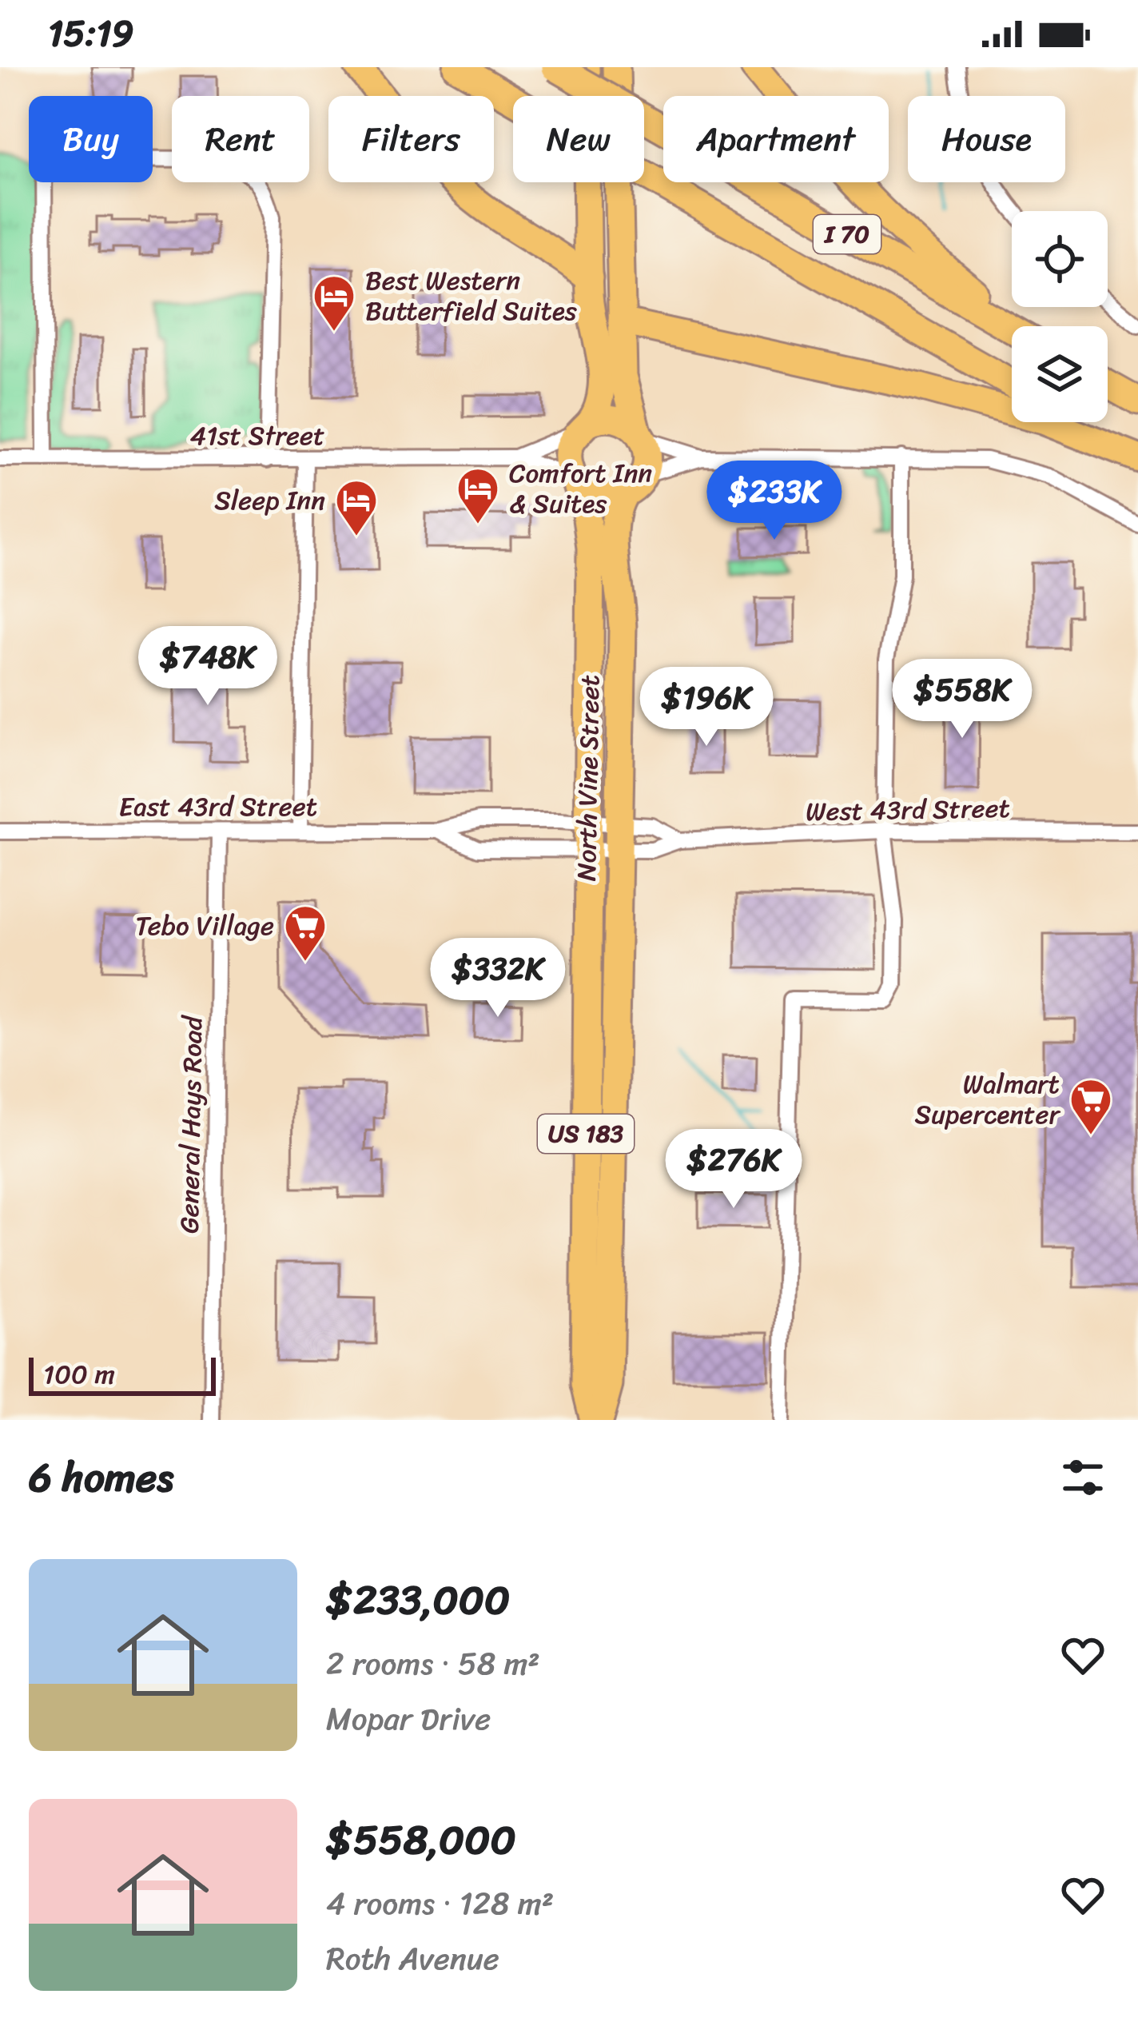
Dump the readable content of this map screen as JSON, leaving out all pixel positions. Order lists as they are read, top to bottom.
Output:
{
  "streets": {
    "highway": ["I 70", "North Vine Street", "US 183"],
    "street": [
      "41st Street",
      "East 43rd Street",
      "West 43rd Street",
      "General Hays Road"
    ]
  },
  "crossings": [
    ["41st Street", "North Vine Street"],
    ["North Vine Street", "East 43rd Street"],
    ["East 43rd Street", "West 43rd Street"],
    ["East 43rd Street", "General Hays Road"]
  ],
  "places": {
    "hotel": ["Best Western Butterfield Suites", "Comfort Inn & Suites", "Sleep Inn"],
    "supermarket": ["Tebo Village", "Walmart Supercenter"]
  },
  "scale_bar": "100 m",
  "page": {
    "status": "15:19",
    "chip": [
      "Buy",
      "Rent",
      "Filters",
      "New",
      "Apartment",
      "House"
    ],
    "price": [
      "$233K",
      "$748K",
      "$558K",
      "$196K",
      "$332K",
      "$276K"
    ],
    "scale": "100 m",
    "heading": "6 homes",
    "list": [
      {
        "name": "$233,000",
        "note": "2 rooms · 58 m² · Mopar Drive"
      },
      {
        "name": "$558,000",
        "note": "4 rooms · 128 m² · Roth Avenue"
      }
    ]
  }
}
